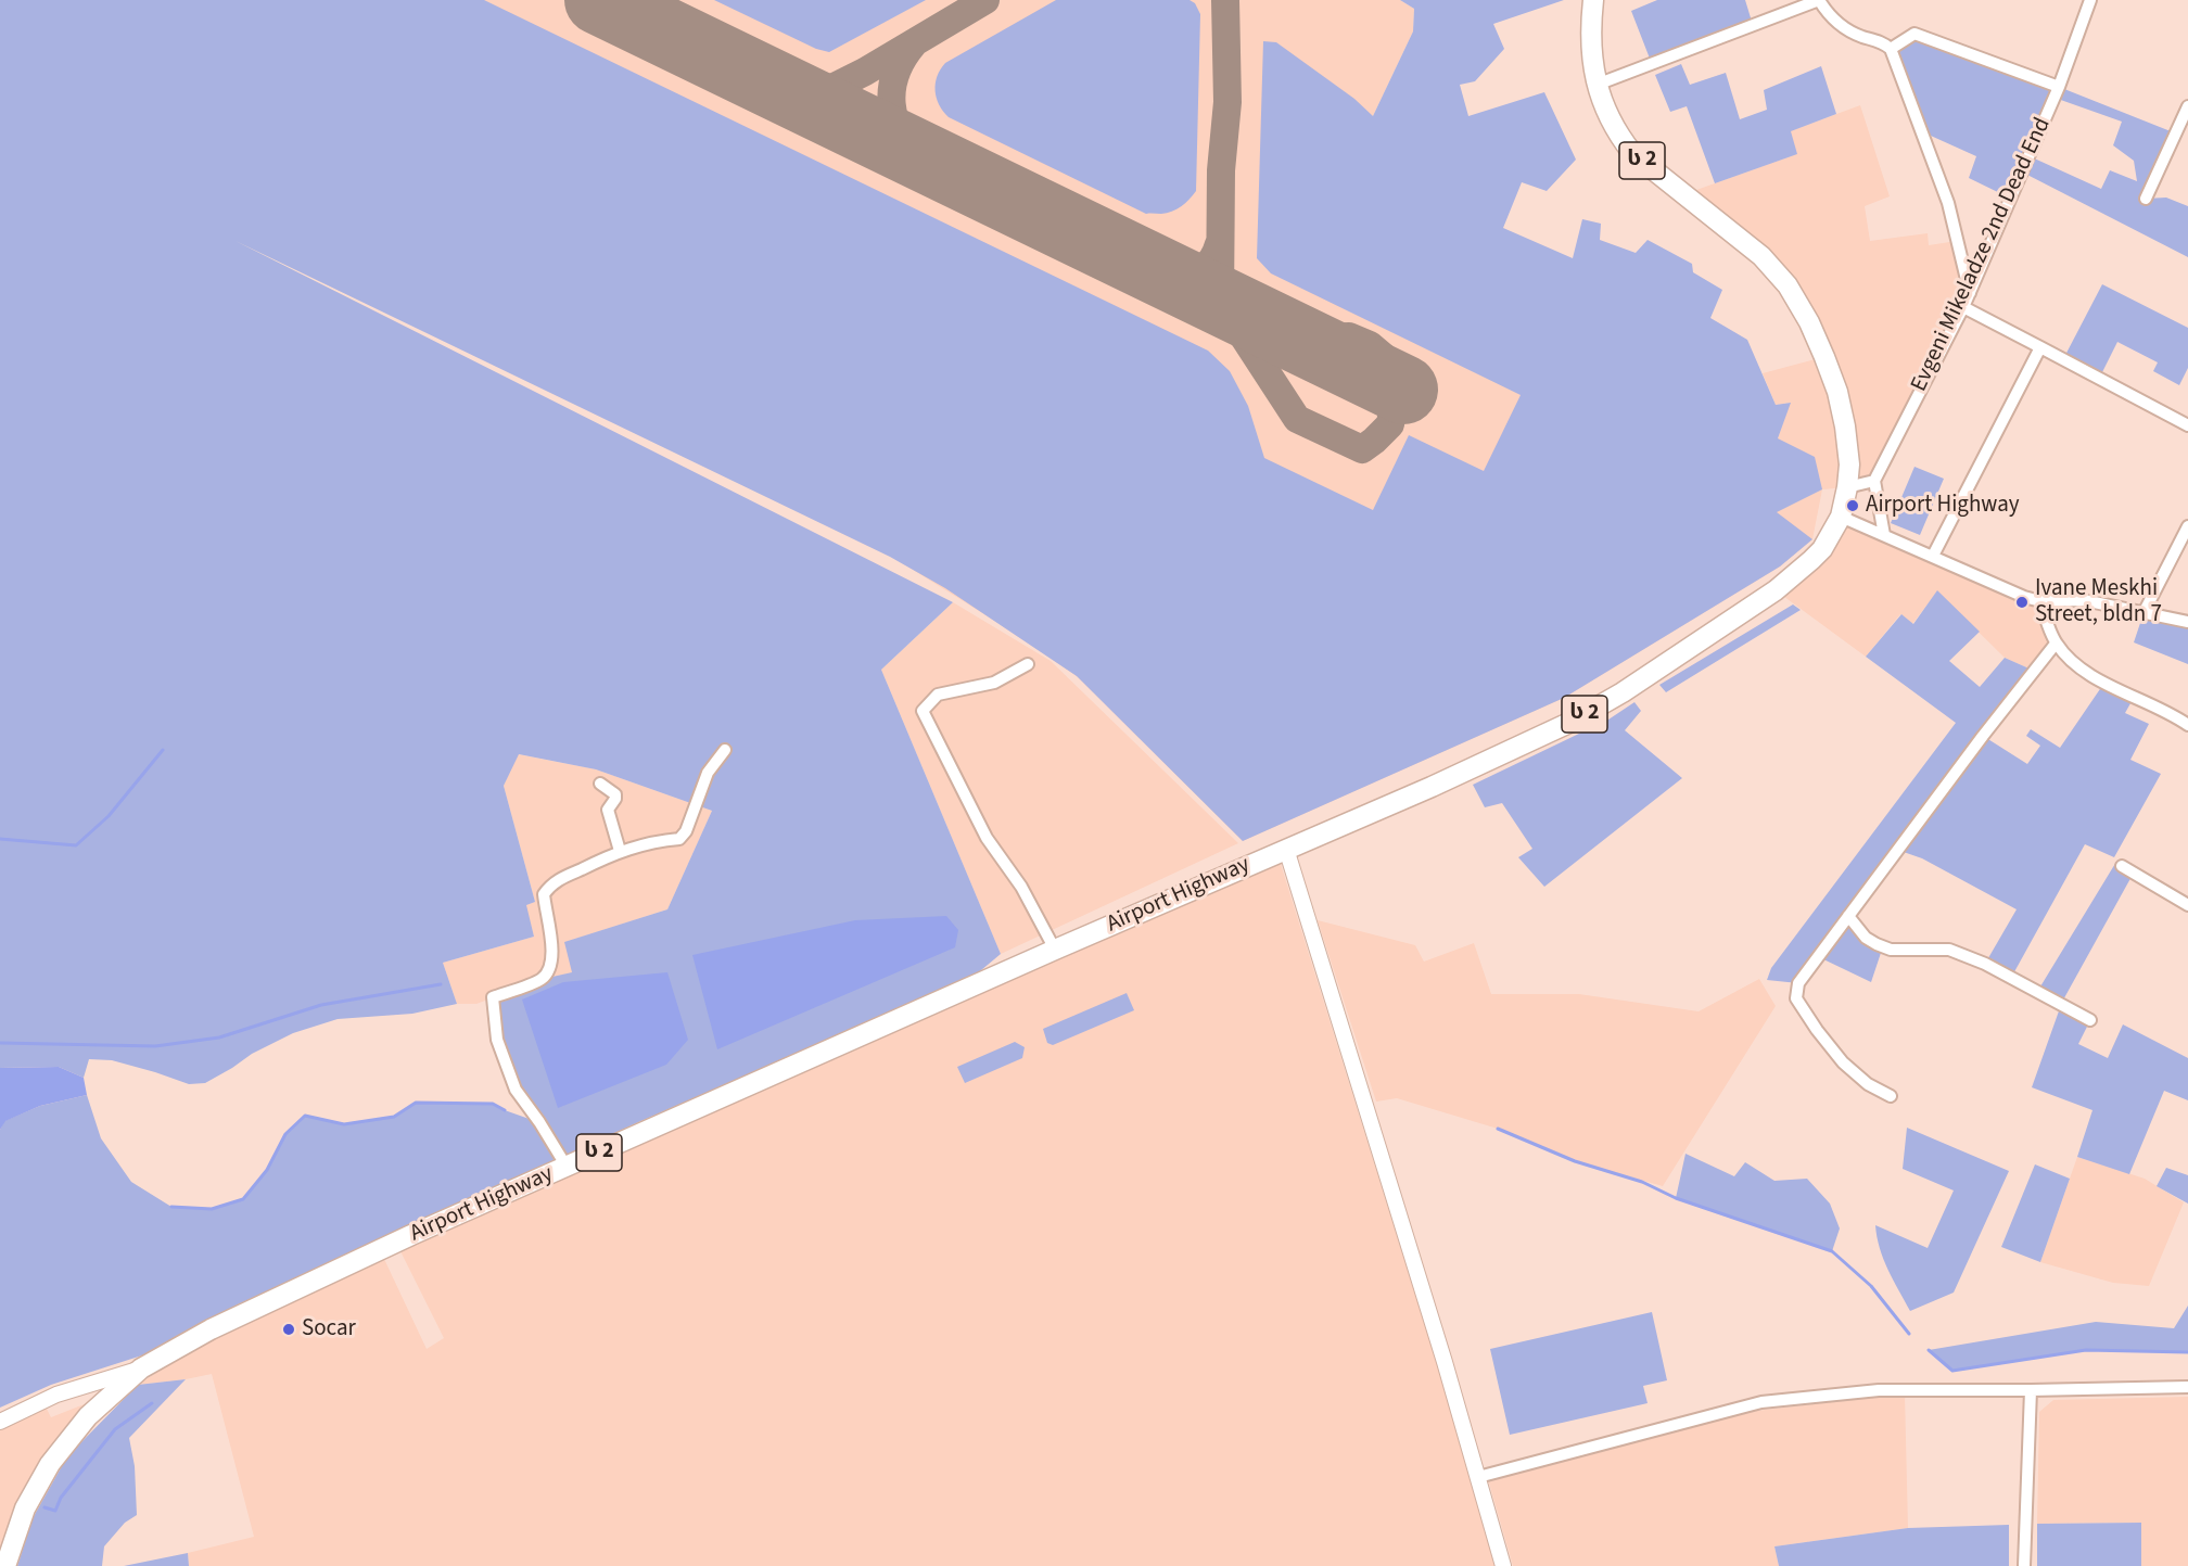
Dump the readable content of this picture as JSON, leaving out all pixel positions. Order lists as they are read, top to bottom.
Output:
{
  "streets": {
    "highway": ["ს 2", "Airport Highway"],
    "street": ["Evgeni Mikeladze 2nd Dead End"]
  },
  "places": ["Airport Highway", "Ivane Meskhi Street, bldn 7", "Socar"]
}
